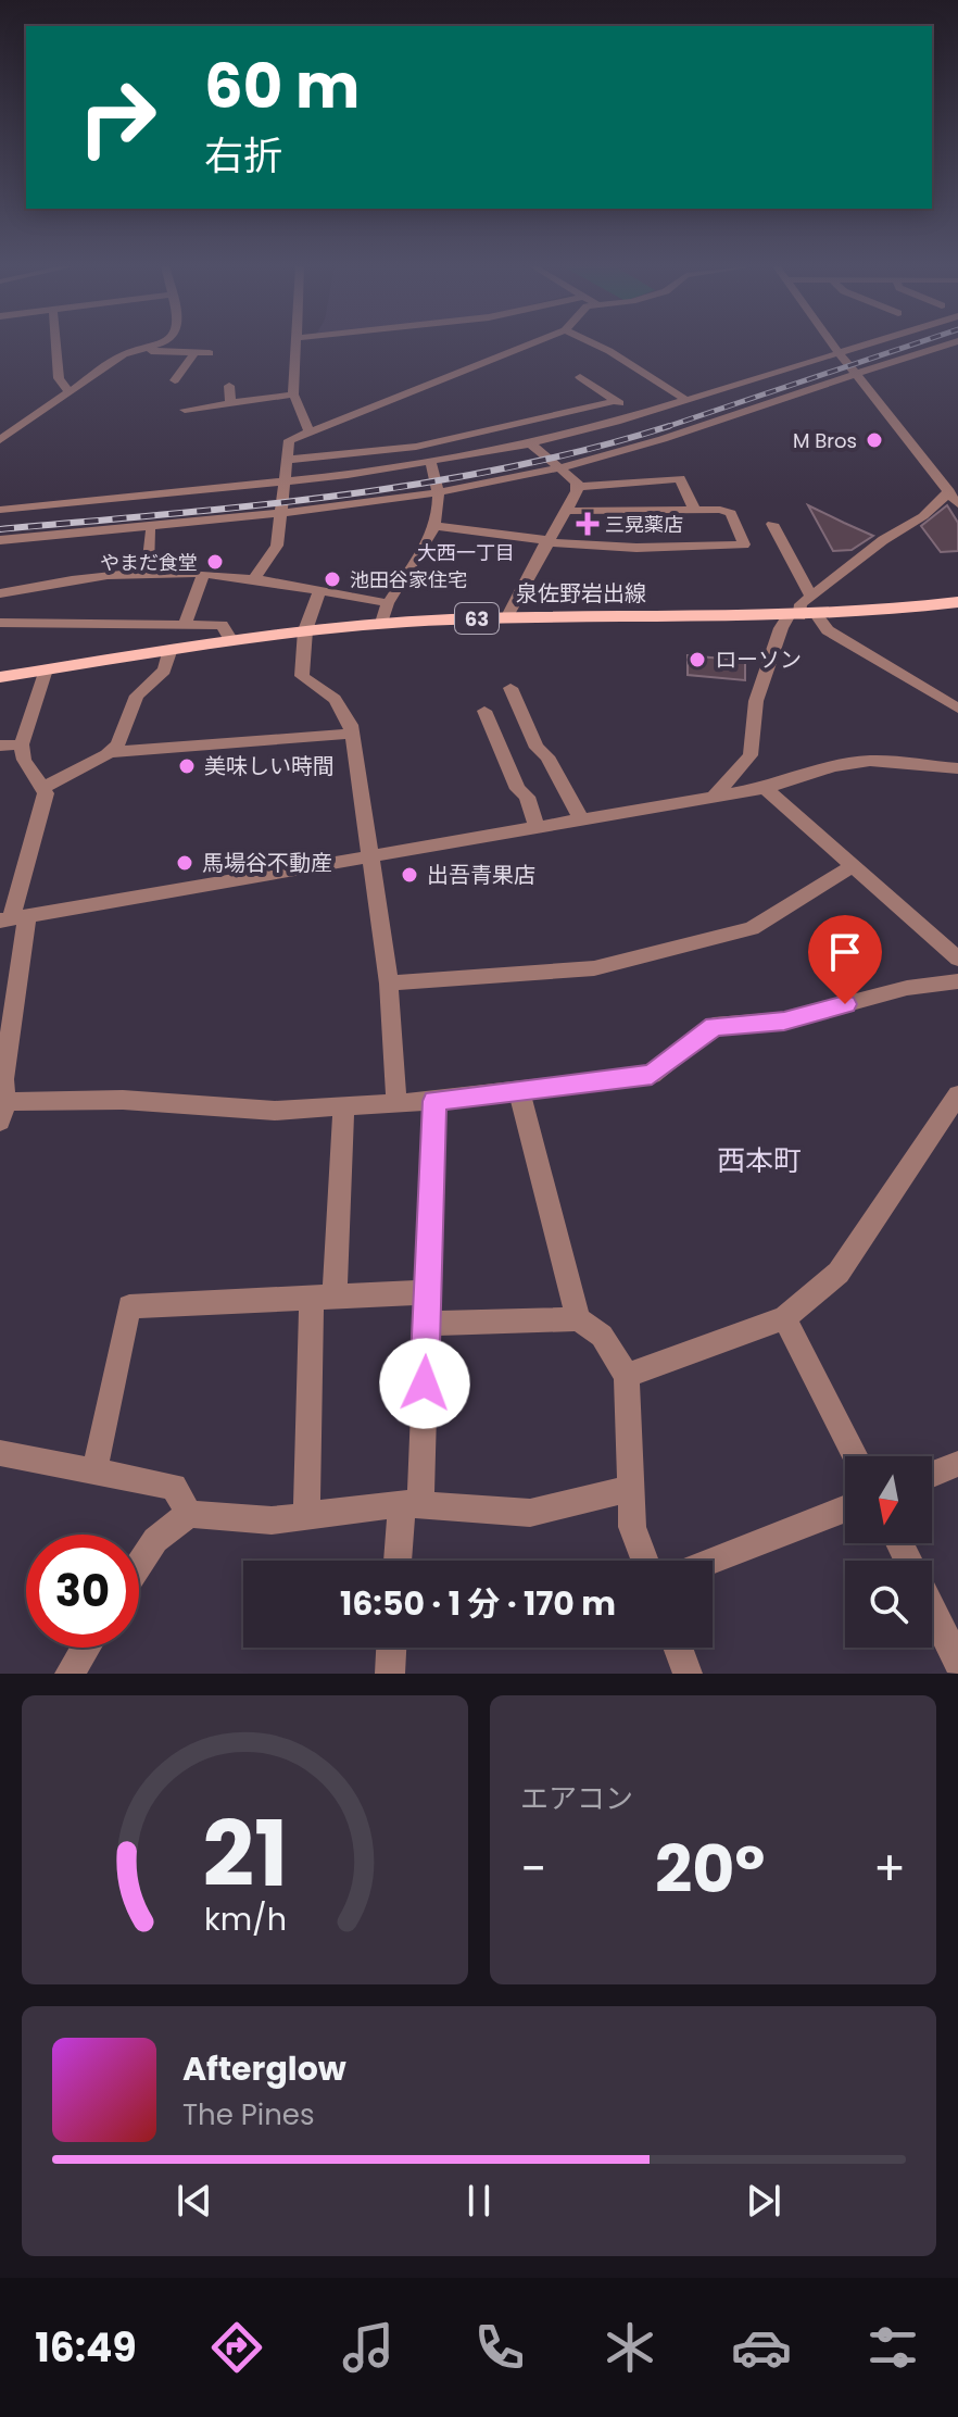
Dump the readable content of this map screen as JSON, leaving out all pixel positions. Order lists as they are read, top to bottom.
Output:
{
  "streets": {
    "main road": ["泉佐野岩出線", "63"]
  },
  "districts": ["大西一丁目", "西本町"],
  "places": {
    "other": [
      "M Bros",
      "やまだ食堂",
      "池田谷家住宅",
      "ローソン",
      "美味しい時間",
      "馬場谷不動産",
      "出吾青果店"
    ],
    "health": ["三晃薬店"]
  },
  "north": "bottom",
  "page": {
    "turn": ["60 m", "右折"],
    "limit": "30",
    "trip": "16:50 · 1 分 · 170 m",
    "tile": "エアコン",
    "heat": ["−", "20°", "+"],
    "song": ["Afterglow", "The Pines"],
    "tabs": "16:49",
    "gauge": ["21", "km/h"]
  }
}
